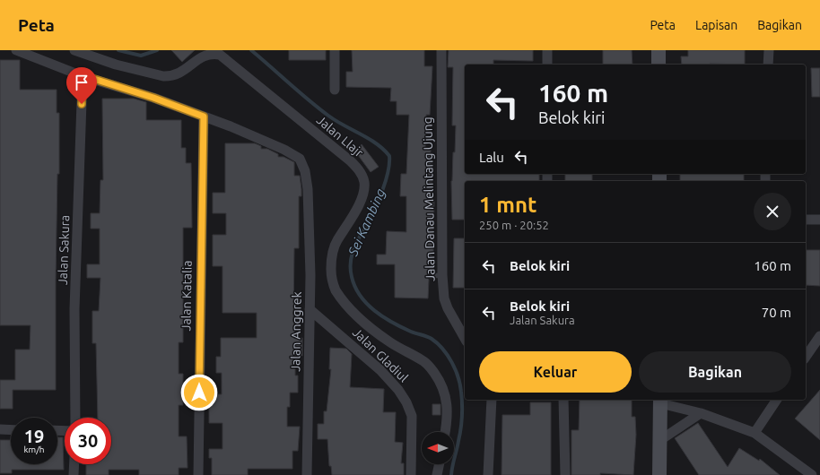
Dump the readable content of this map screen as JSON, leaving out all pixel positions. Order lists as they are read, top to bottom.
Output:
{
  "streets": {
    "street": [
      "Jalan Llajr",
      "Jalan Danau Melintang Ujung",
      "Jalan Sakura",
      "Jalan Katalia",
      "Jalan Anggrek",
      "Jalan Gladiul"
    ]
  },
  "crossings": [
    ["Jalan Sakura", "Jalan Anggrek"],
    ["Jalan Katalia", "Jalan Anggrek"],
    ["Jalan Anggrek", "Jalan Gladiul"]
  ],
  "water": ["Sei Kambing"],
  "north": "left",
  "page": {
    "header": "Peta",
    "nav": ["Peta", "Lapisan", "Bagikan"],
    "turn": ["160 m", "Belok kiri"],
    "then": "Lalu",
    "heading": ["1 mnt", "250 m · 20:52"],
    "list": [
      {
        "name": "Belok kiri",
        "value": "160 m"
      },
      {
        "name": "Belok kiri",
        "note": "Jalan Sakura",
        "value": "70 m"
      }
    ],
    "buttons": ["Keluar", "Bagikan"],
    "speed": "19 km/h",
    "limit": "30"
  }
}
